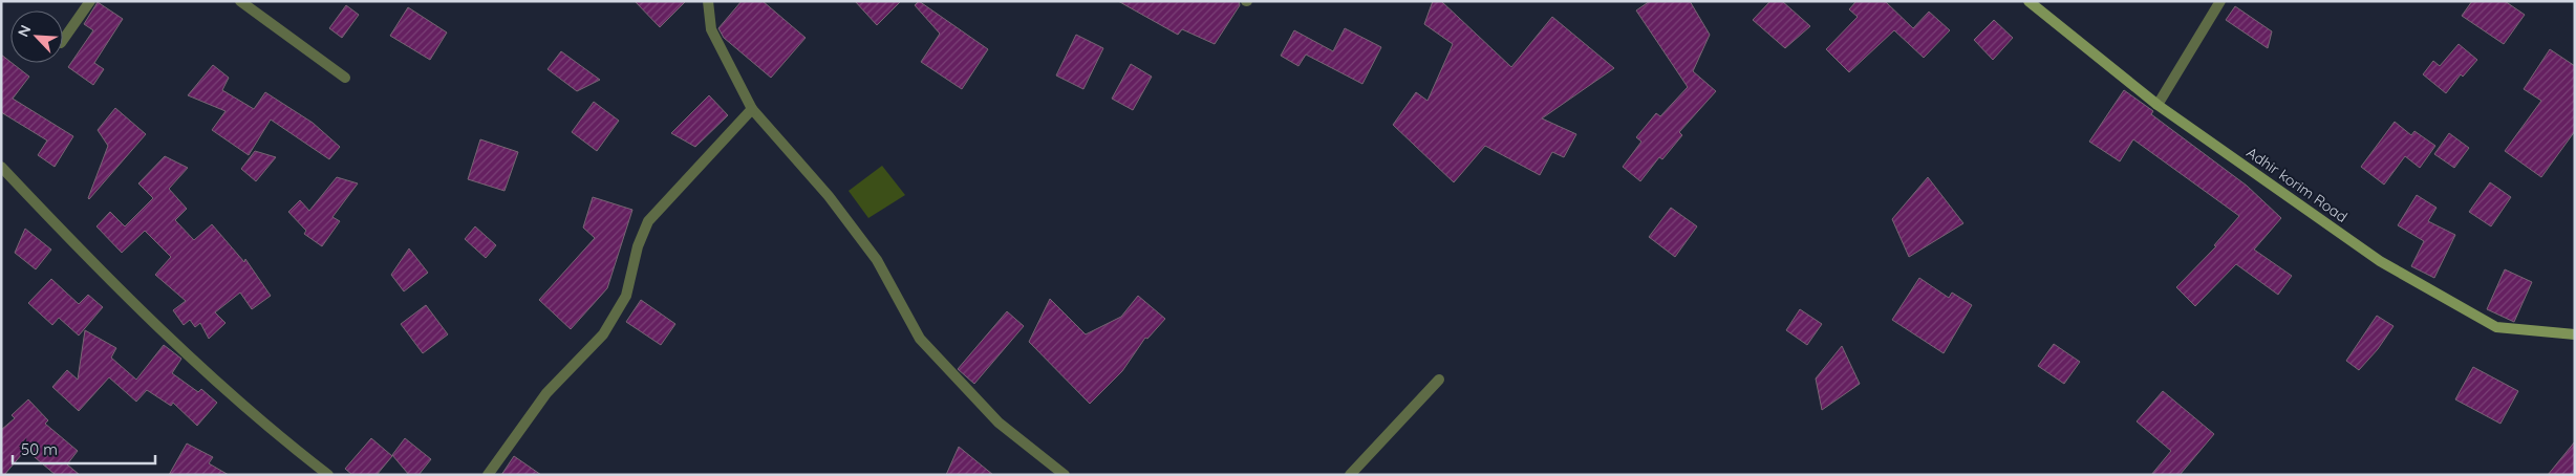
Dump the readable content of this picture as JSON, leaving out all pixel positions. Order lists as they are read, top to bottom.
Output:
{
  "streets": {
    "main road": ["Adhir korim Road"]
  },
  "scale_bar": "50 m",
  "north": "top left"
}
